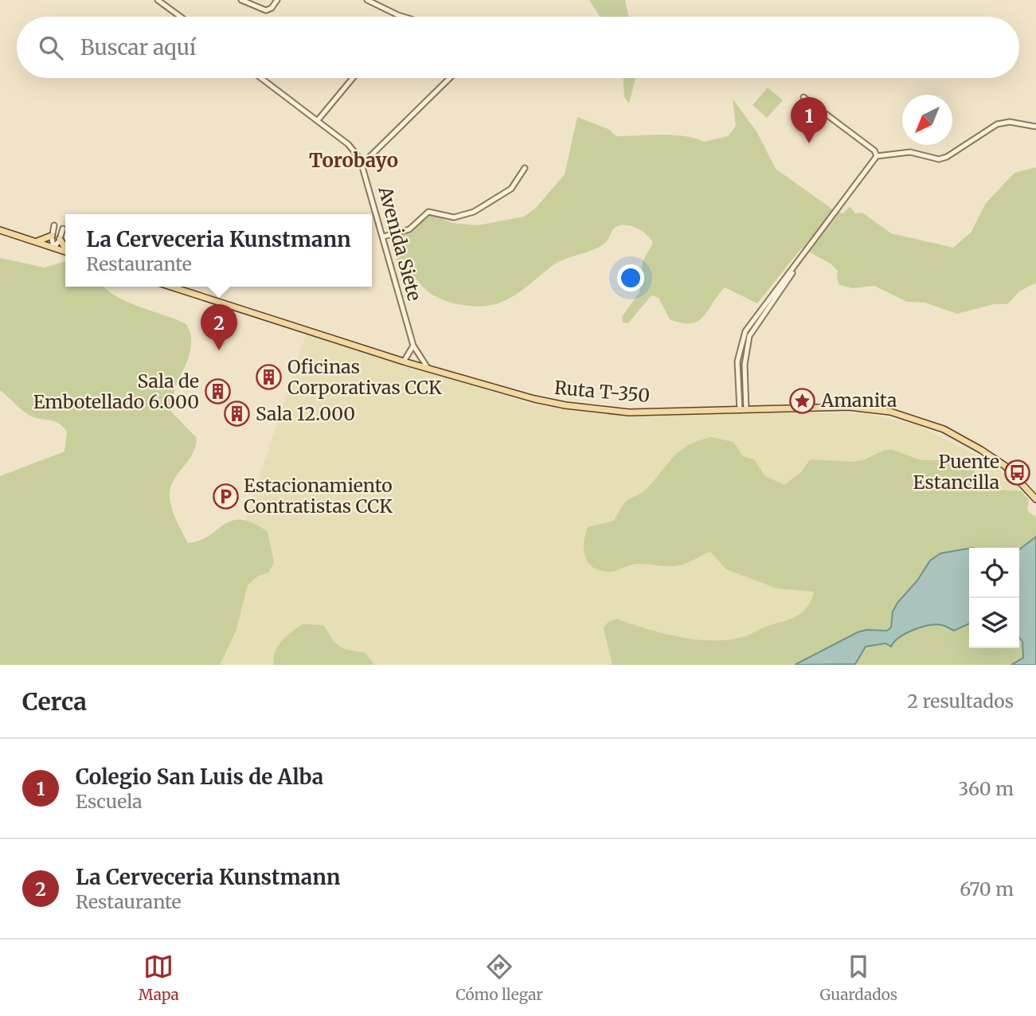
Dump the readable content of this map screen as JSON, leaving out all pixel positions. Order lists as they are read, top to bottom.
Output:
{
  "streets": {
    "main road": ["Ruta T-350"],
    "street": ["Avenida Siete"]
  },
  "crossings": [
    ["Avenida Siete", "Ruta T-350"]
  ],
  "districts": ["Torobayo"],
  "places": {
    "building": ["Oficinas Corporativas CCK", "Sala de Embotellado 6.000", "Sala 12.000"],
    "place": ["Amanita"],
    "bus stop": ["Puente Estancilla"],
    "parking": ["Estacionamiento Contratistas CCK"]
  },
  "north": "bottom left",
  "page": {
    "search": "Buscar aquí",
    "pins": ["1", "2"],
    "popup": ["La Cerveceria Kunstmann", "Restaurante"],
    "heading": ["Cerca", "2 resultados"],
    "list": [
      {
        "mark": "1",
        "name": "Colegio San Luis de Alba",
        "note": "Escuela",
        "value": "360 m"
      },
      {
        "mark": "2",
        "name": "La Cerveceria Kunstmann",
        "note": "Restaurante",
        "value": "670 m"
      }
    ],
    "nav": ["Mapa", "Cómo llegar", "Guardados"]
  }
}
